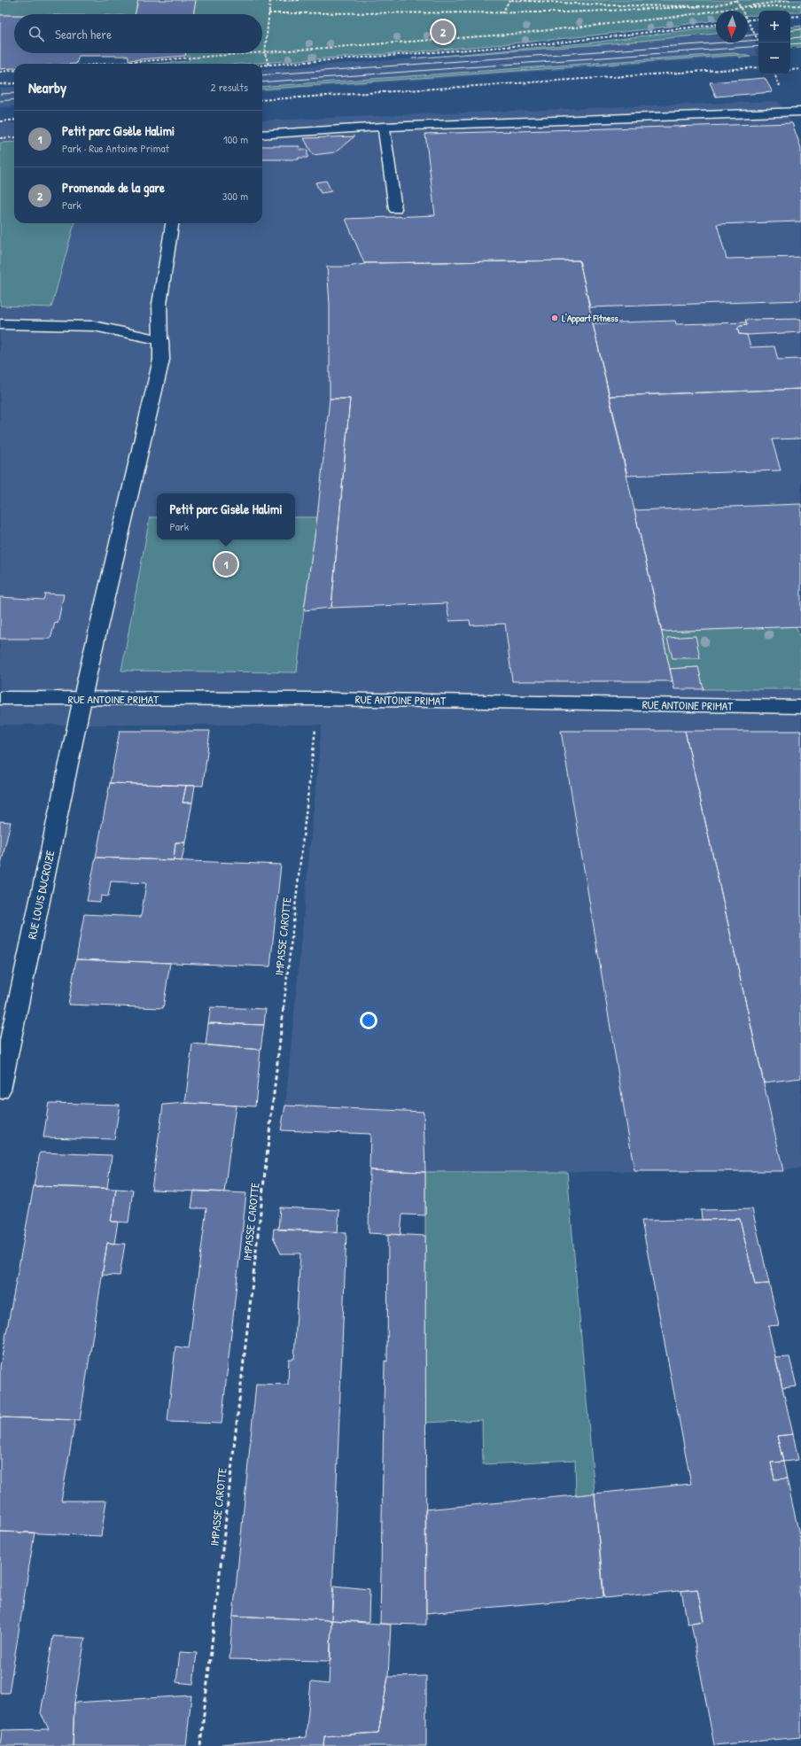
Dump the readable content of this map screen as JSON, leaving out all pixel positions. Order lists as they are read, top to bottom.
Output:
{
  "streets": {
    "street": ["RUE ANTOINE PRIMAT", "RUE LOUIS DUCROIZE"],
    "path": ["IMPASSE CAROTTE"]
  },
  "crossings": [
    ["RUE ANTOINE PRIMAT", "RUE LOUIS DUCROIZE"],
    ["RUE ANTOINE PRIMAT", "IMPASSE CAROTTE"]
  ],
  "places": ["L'Appart Fitness"],
  "north": "bottom",
  "page": {
    "map_buttons": ["+", "−"],
    "search": "Search here",
    "pins": ["2", "1"],
    "heading": ["Nearby", "2 results"],
    "list": [
      {
        "mark": "1",
        "name": "Petit parc Gisèle Halimi",
        "note": "Park · Rue Antoine Primat",
        "value": "100 m"
      },
      {
        "mark": "2",
        "name": "Promenade de la gare",
        "note": "Park",
        "value": "300 m"
      }
    ],
    "popup": ["Petit parc Gisèle Halimi", "Park"]
  }
}
